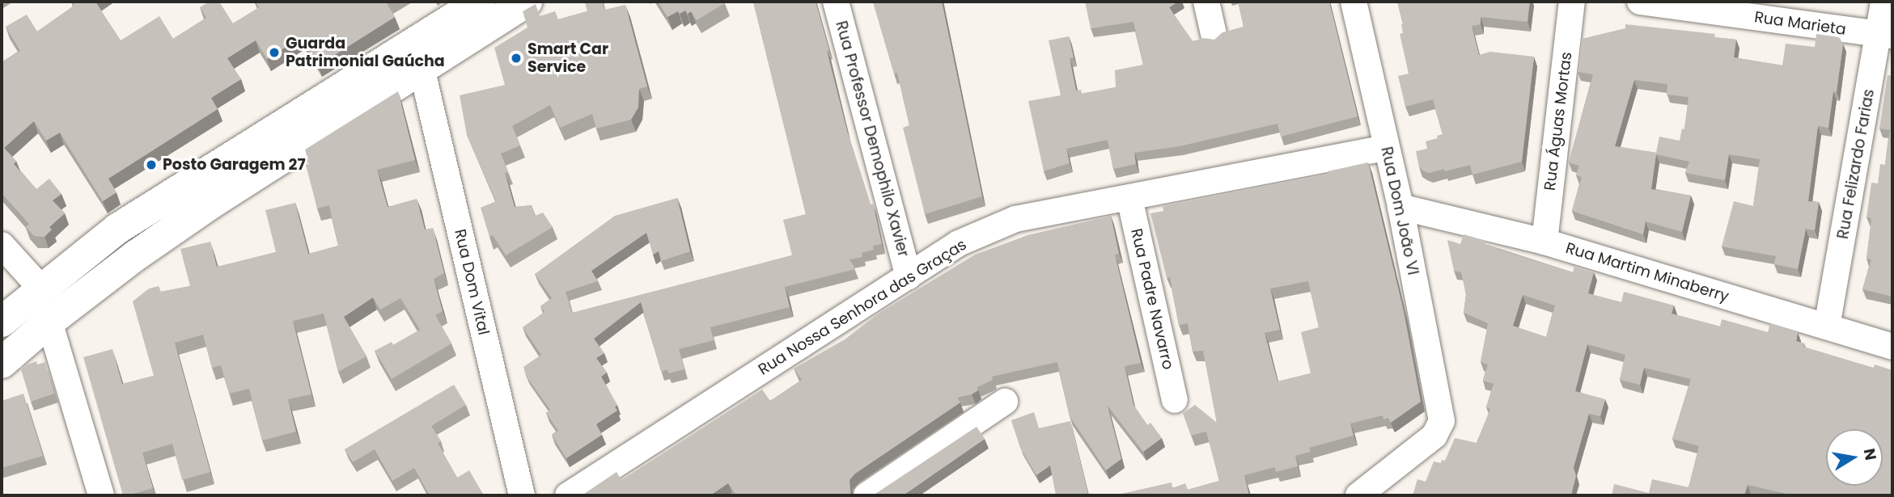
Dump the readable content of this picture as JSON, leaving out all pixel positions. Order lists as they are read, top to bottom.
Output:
{
  "streets": {
    "street": [
      "Rua Marieta",
      "Rua Águas Mortas",
      "Rua Professor Demophilo Xavier",
      "Rua Felizardo Farias",
      "Rua Dom João VI",
      "Rua Martim Minaberry",
      "Rua Dom Vital",
      "Rua Padre Navarro",
      "Rua Nossa Senhora das Graças"
    ]
  },
  "crossings": [
    ["Rua Marieta", "Rua Felizardo Farias"],
    ["Rua Águas Mortas", "Rua Martim Minaberry"],
    ["Rua Professor Demophilo Xavier", "Rua Nossa Senhora das Graças"],
    ["Rua Felizardo Farias", "Rua Martim Minaberry"],
    ["Rua Dom João VI", "Rua Martim Minaberry"],
    ["Rua Dom João VI", "Rua Nossa Senhora das Graças"],
    ["Rua Padre Navarro", "Rua Nossa Senhora das Graças"]
  ],
  "places": ["Guarda Patrimonial Gaúcha", "Smart Car Service", "Posto Garagem 27"],
  "north": "right"
}
